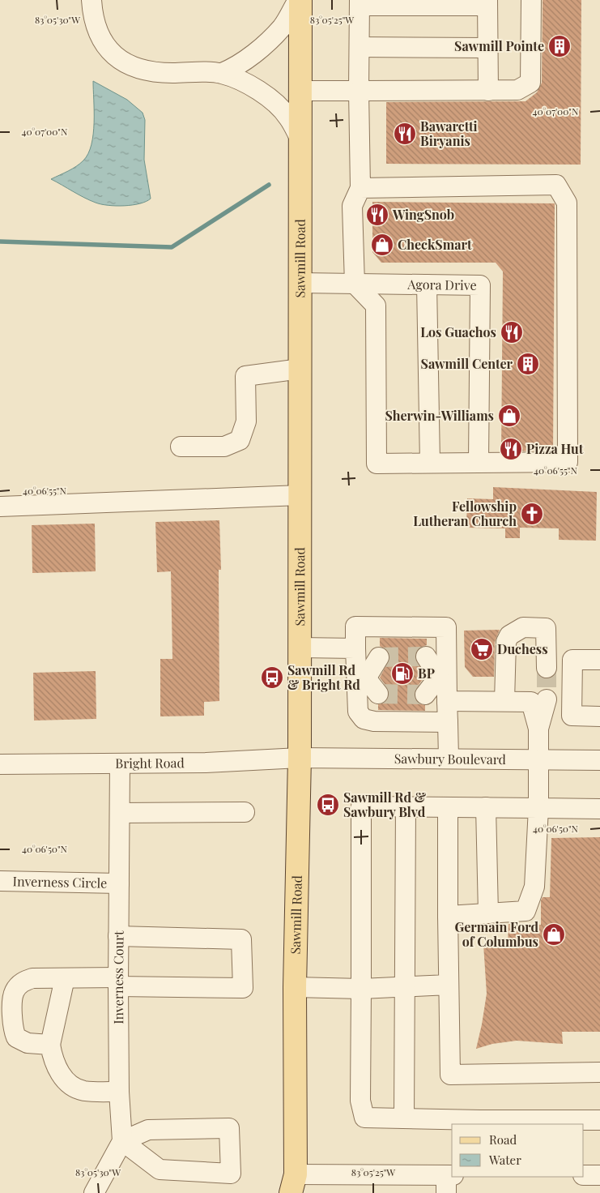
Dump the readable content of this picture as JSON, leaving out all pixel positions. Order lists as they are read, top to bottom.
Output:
{
  "streets": {
    "main road": ["Sawmill Road"],
    "street": [
      "Agora Drive",
      "Sawbury Boulevard",
      "Bright Road",
      "Inverness Circle",
      "Inverness Court"
    ]
  },
  "crossings": [
    ["Sawmill Road", "Agora Drive"],
    ["Sawmill Road", "Sawbury Boulevard"],
    ["Sawmill Road", "Bright Road"],
    ["Sawbury Boulevard", "Bright Road"],
    ["Bright Road", "Inverness Court"],
    ["Inverness Circle", "Inverness Court"]
  ],
  "places": {
    "building": ["Sawmill Pointe", "Sawmill Center"],
    "restaurant": [
      "Bawarctti Biryanis",
      "WingSnob",
      "Los Guachos",
      "Pizza Hut"
    ],
    "shop": ["CheckSmart", "Sherwin-Williams", "Germain Ford of Columbus"],
    "church": ["Fellowship Lutheran Church"],
    "supermarket": ["Duchess"],
    "fuel station": ["BP"],
    "bus stop": ["Sawmill Rd & Bright Rd", "Sawmill Rd & Sawbury Blvd"]
  },
  "legend": ["Road", "Water"],
  "coordinates": [
    "83°05'30\"W",
    "83°05'25\"W",
    "40°07'00\"N",
    "40°06'55\"N",
    "40°06'50\"N"
  ]
}
